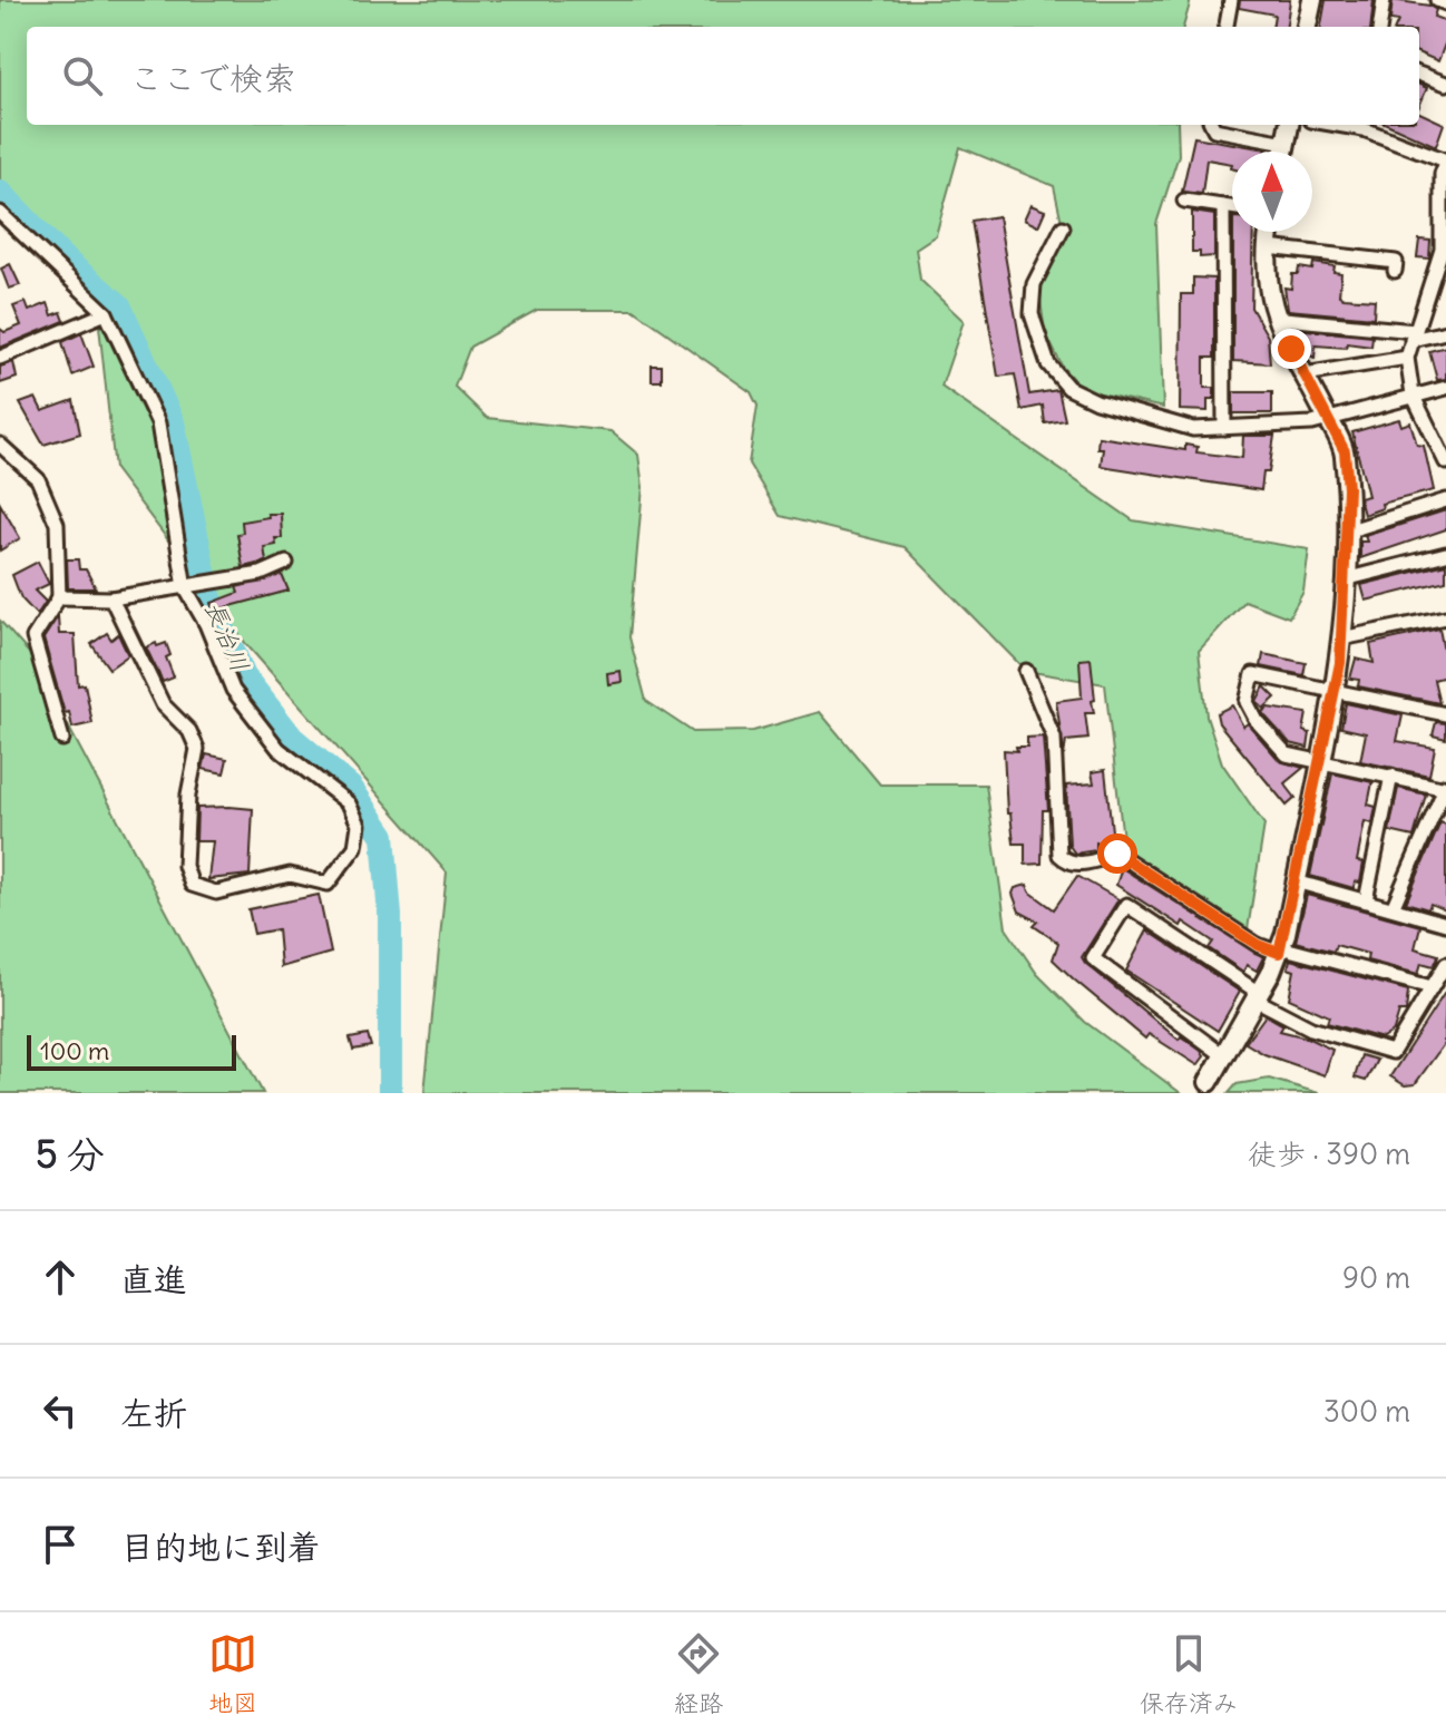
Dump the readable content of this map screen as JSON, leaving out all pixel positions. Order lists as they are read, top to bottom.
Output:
{
  "water": ["長治川"],
  "scale_bar": "100 m",
  "north": "top",
  "page": {
    "search": "ここで検索",
    "scale": "100 m",
    "heading": ["5 分", "徒歩 · 390 m"],
    "list": [
      ["直進", "90 m"],
      ["左折", "300 m"],
      "目的地に到着"
    ],
    "nav": ["地図", "経路", "保存済み"]
  }
}
